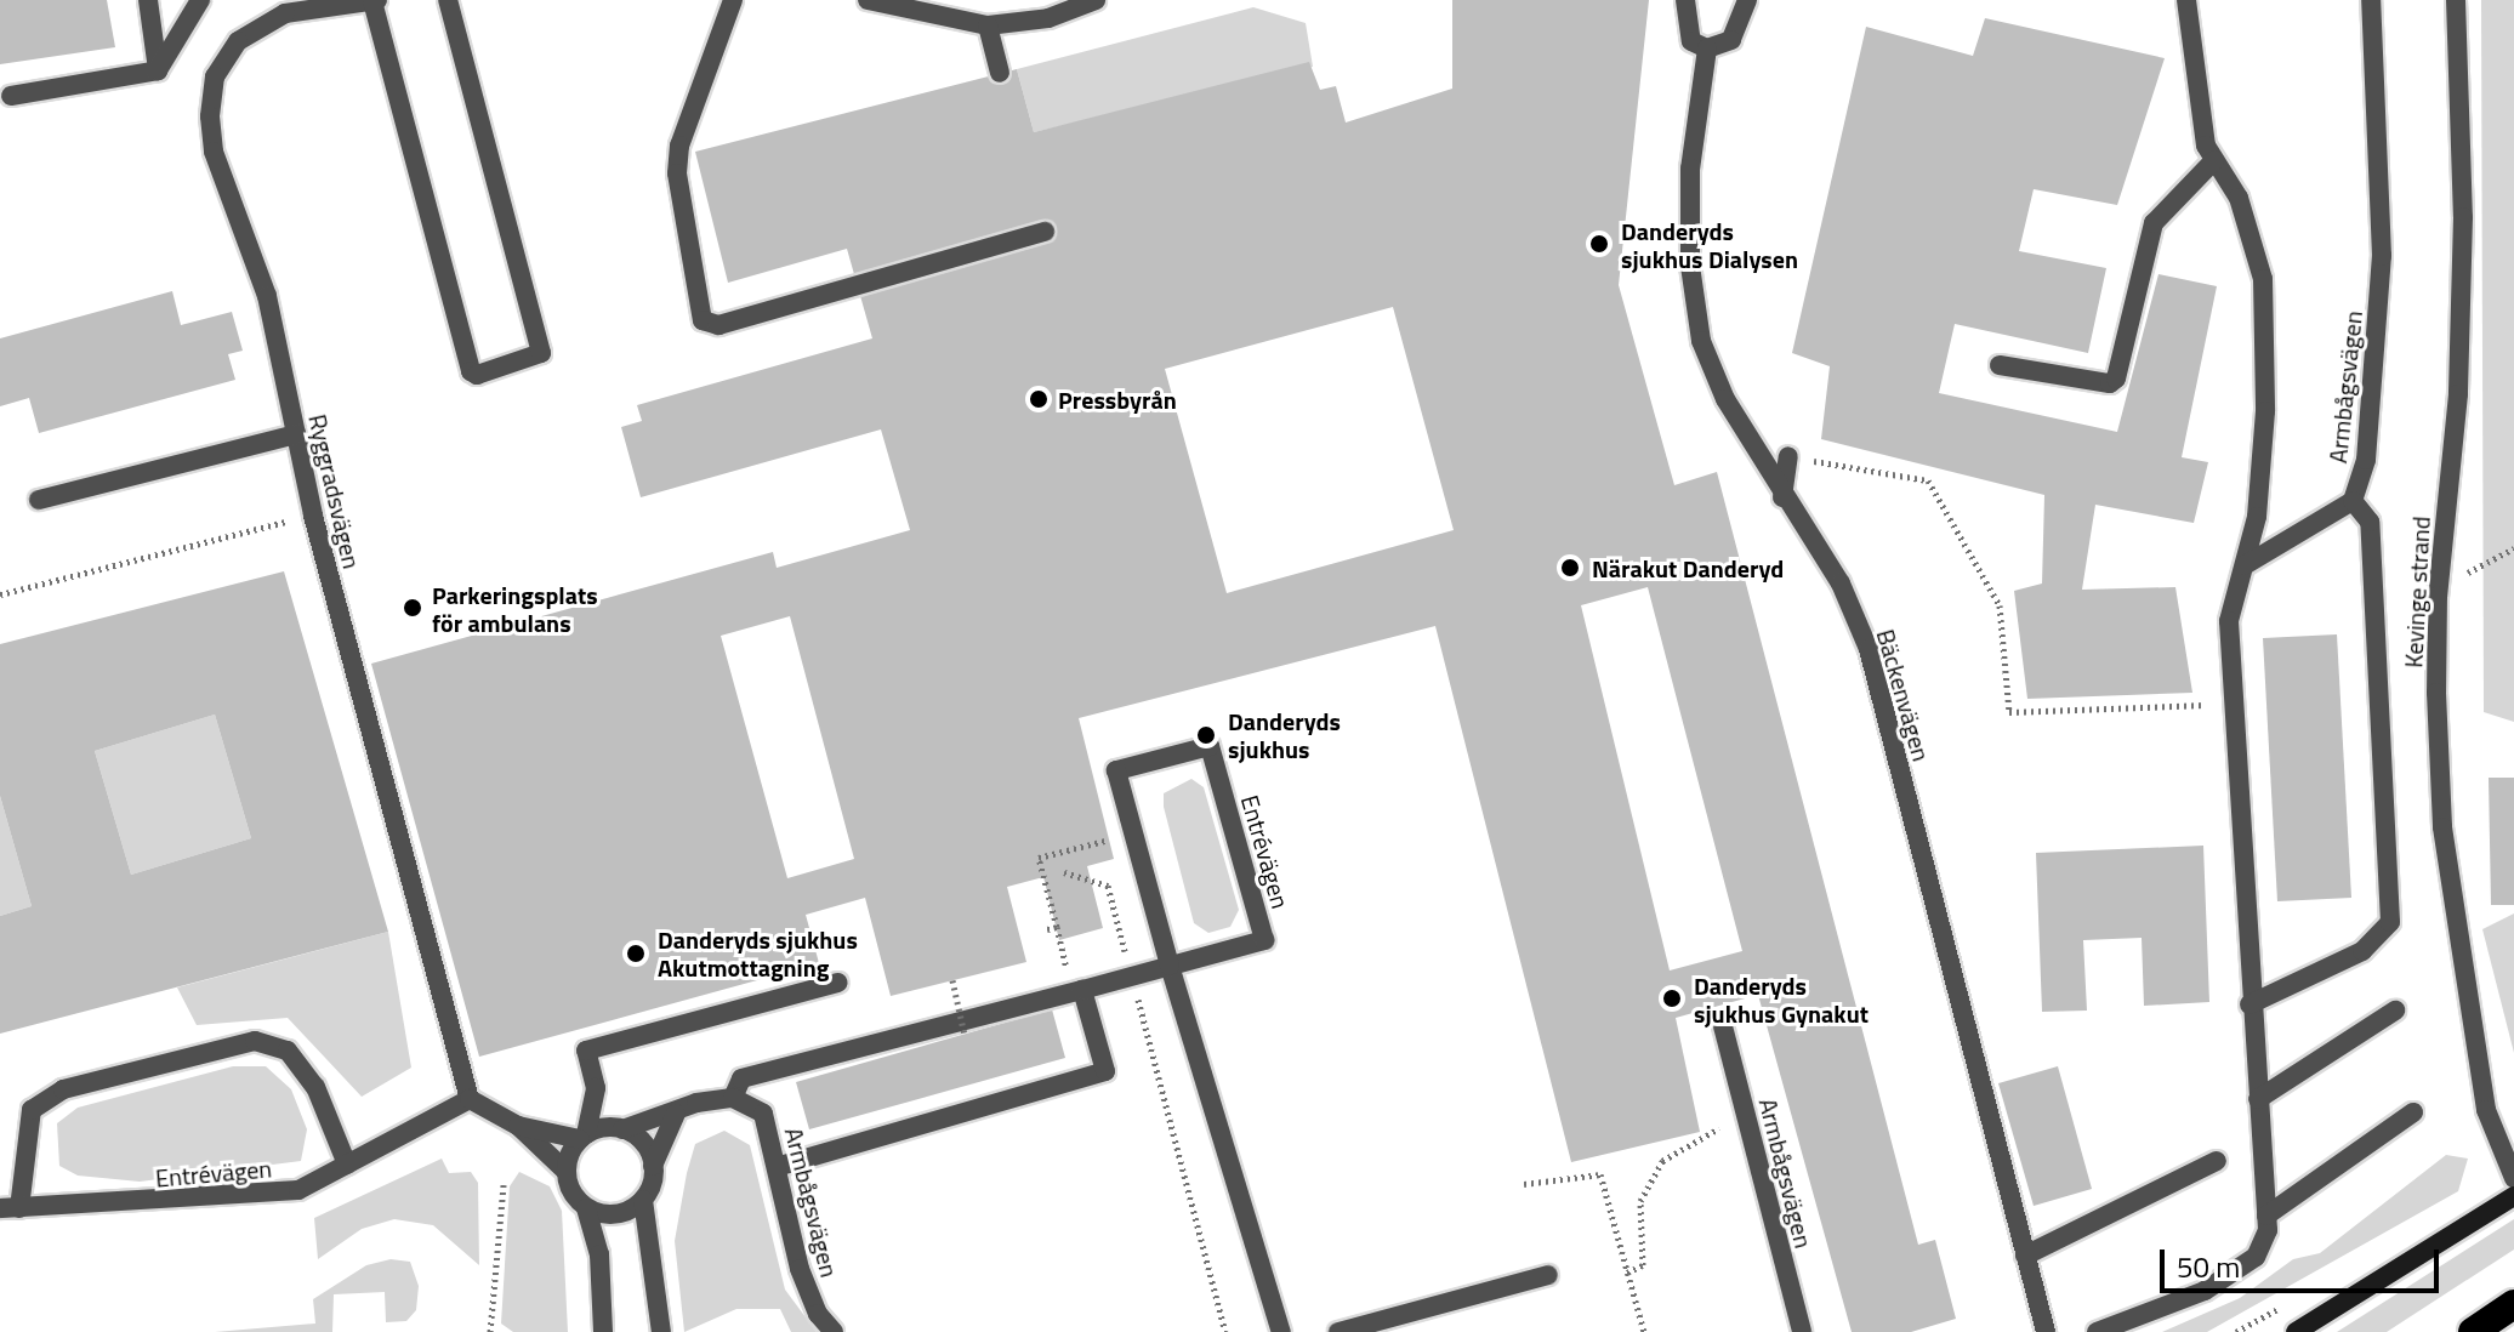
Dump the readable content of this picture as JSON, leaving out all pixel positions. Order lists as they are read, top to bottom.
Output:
{
  "streets": {
    "street": [
      "Armbågsvägen",
      "Ryggradsvägen",
      "Kevinge strand",
      "Bäckenvägen",
      "Entrévägen"
    ]
  },
  "crossings": [
    ["Armbågsvägen", "Entrévägen"],
    ["Ryggradsvägen", "Entrévägen"]
  ],
  "places": [
    "Danderyds sjukhus Dialysen",
    "Pressbyrån",
    "Närakut Danderyd",
    "Parkeringsplats för ambulans",
    "Danderyds sjukhus",
    "Danderyds sjukhus Akutmottagning",
    "Danderyds sjukhus Gynakut"
  ],
  "scale_bar": "50 m"
}
